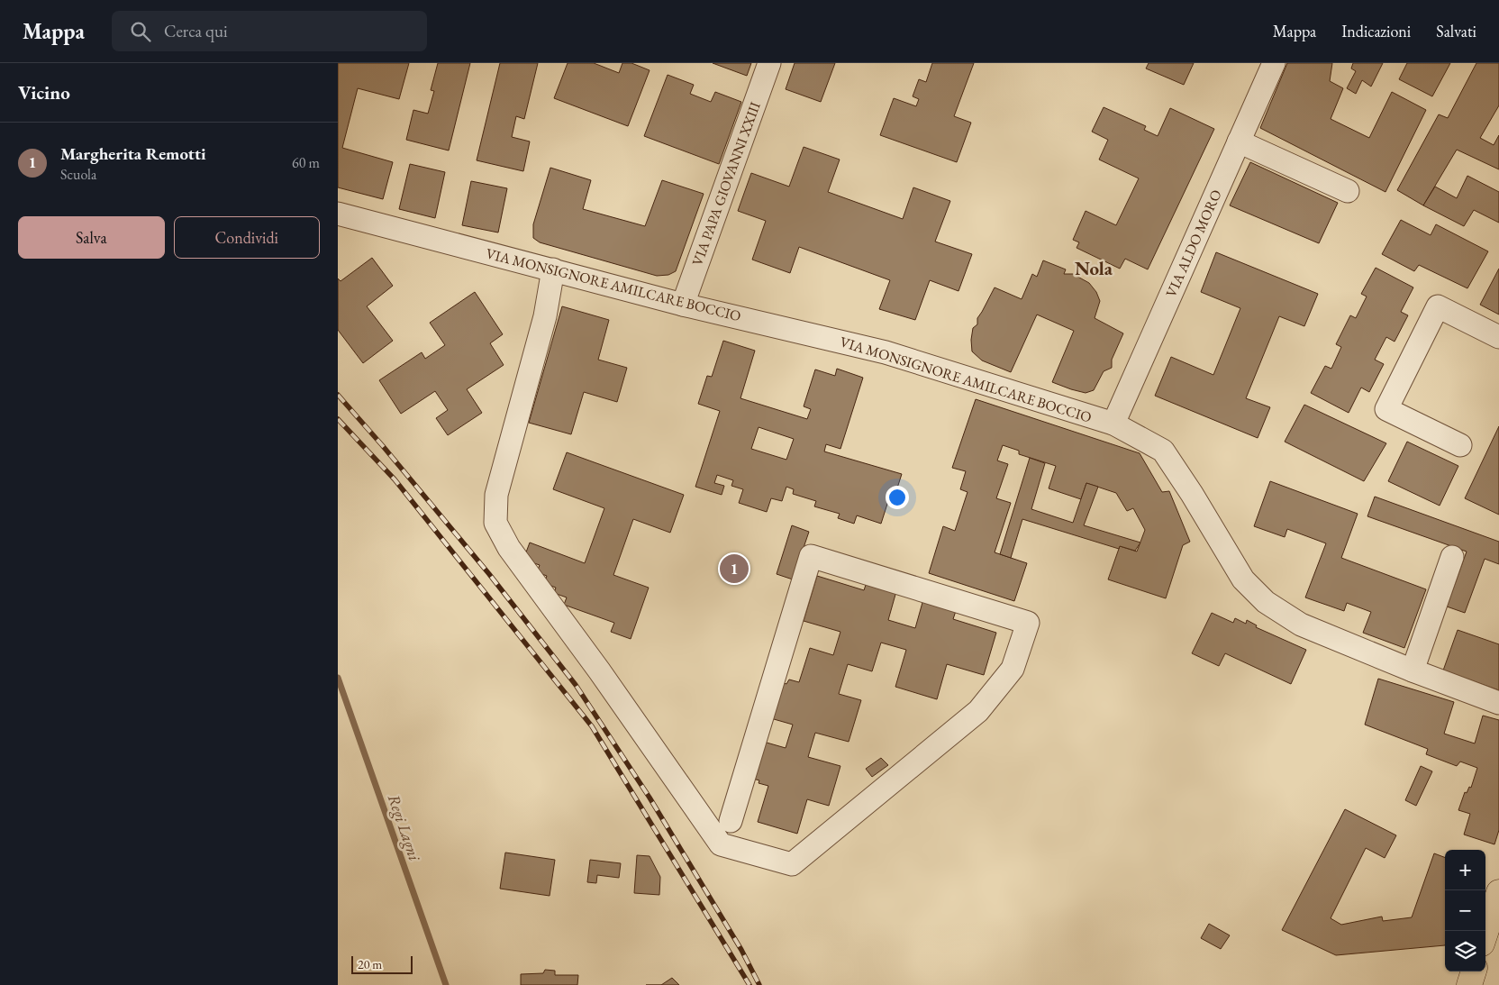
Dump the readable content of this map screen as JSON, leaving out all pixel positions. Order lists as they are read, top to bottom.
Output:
{
  "streets": {
    "street": ["VIA PAPA GIOVANNI XXIII", "VIA ALDO MORO", "VIA MONSIGNORE AMILCARE BOCCIO"]
  },
  "crossings": [
    ["VIA PAPA GIOVANNI XXIII", "VIA MONSIGNORE AMILCARE BOCCIO"],
    ["VIA ALDO MORO", "VIA MONSIGNORE AMILCARE BOCCIO"]
  ],
  "districts": ["Nola"],
  "water": ["Regi Lagni"],
  "scale_bar": "20 m",
  "page": {
    "header": "Mappa",
    "search": "Cerca qui",
    "nav": ["Mappa", "Indicazioni", "Salvati"],
    "heading": "Vicino",
    "list": [
      {
        "mark": "1",
        "name": "Margherita Remotti",
        "note": "Scuola",
        "value": "60 m"
      }
    ],
    "buttons": ["Salva", "Condividi"],
    "pins": "1",
    "map_buttons": ["+", "−"],
    "scale": "20 m"
  }
}
